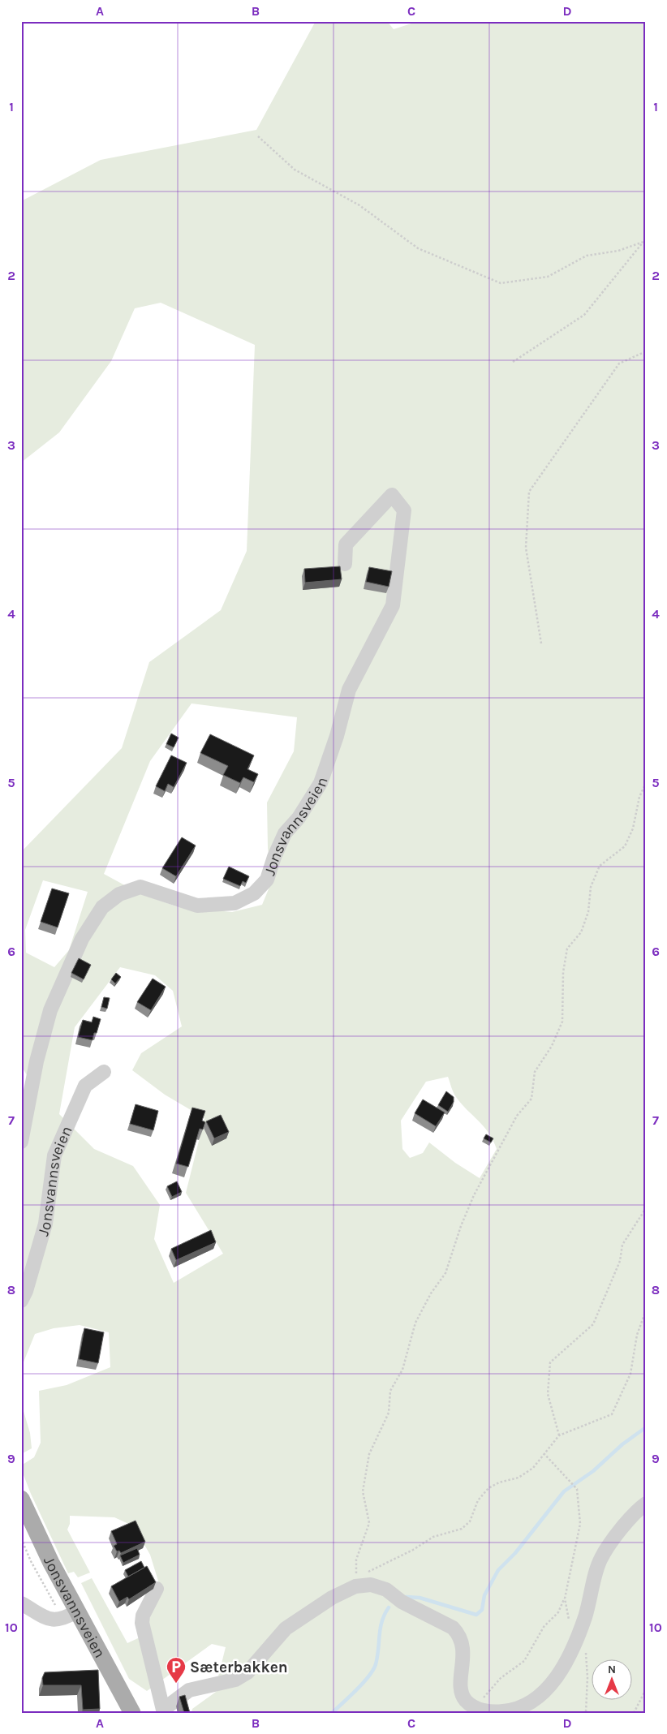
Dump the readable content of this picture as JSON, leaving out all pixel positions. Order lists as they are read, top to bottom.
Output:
{
  "streets": {
    "main road": ["Jonsvannsveien"]
  },
  "places": {
    "parking": ["Sæterbakken"]
  },
  "north": "top",
  "grid": {
    "columns": [
      "A",
      "B",
      "C",
      "D"
    ],
    "rows": [
      "1",
      "2",
      "3",
      "4",
      "5",
      "6",
      "7",
      "8",
      "9",
      "10"
    ]
  }
}
